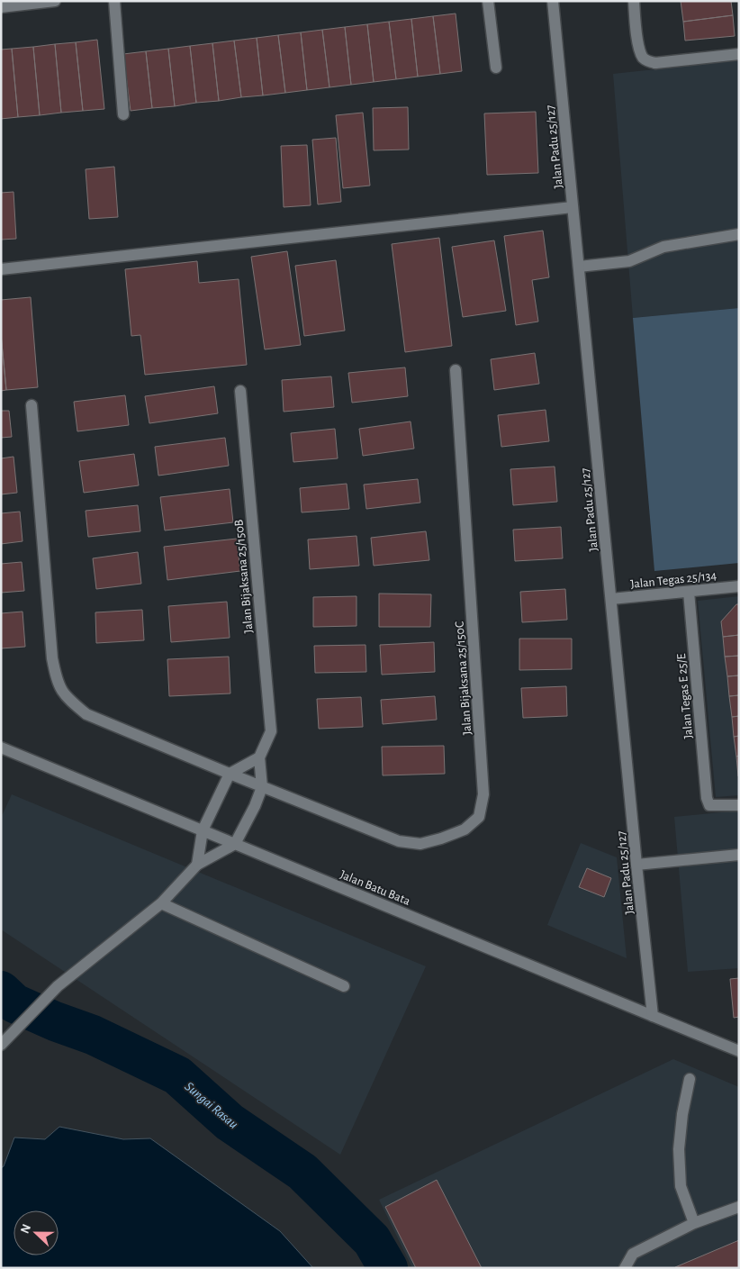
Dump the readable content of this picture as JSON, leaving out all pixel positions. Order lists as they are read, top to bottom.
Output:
{
  "streets": {
    "street": [
      "Jalan Padu 25/127",
      "Jalan Bijaksana 25/150B",
      "Jalan Tegas 25/134",
      "Jalan Bijaksana 25/150C",
      "Jalan Tegas E 25/E",
      "Jalan Batu Bata"
    ]
  },
  "crossings": [
    ["Jalan Padu 25/127", "Jalan Tegas 25/134"],
    ["Jalan Padu 25/127", "Jalan Batu Bata"],
    ["Jalan Tegas 25/134", "Jalan Tegas E 25/E"]
  ],
  "water": ["Sungai Rasau"],
  "north": "left"
}
